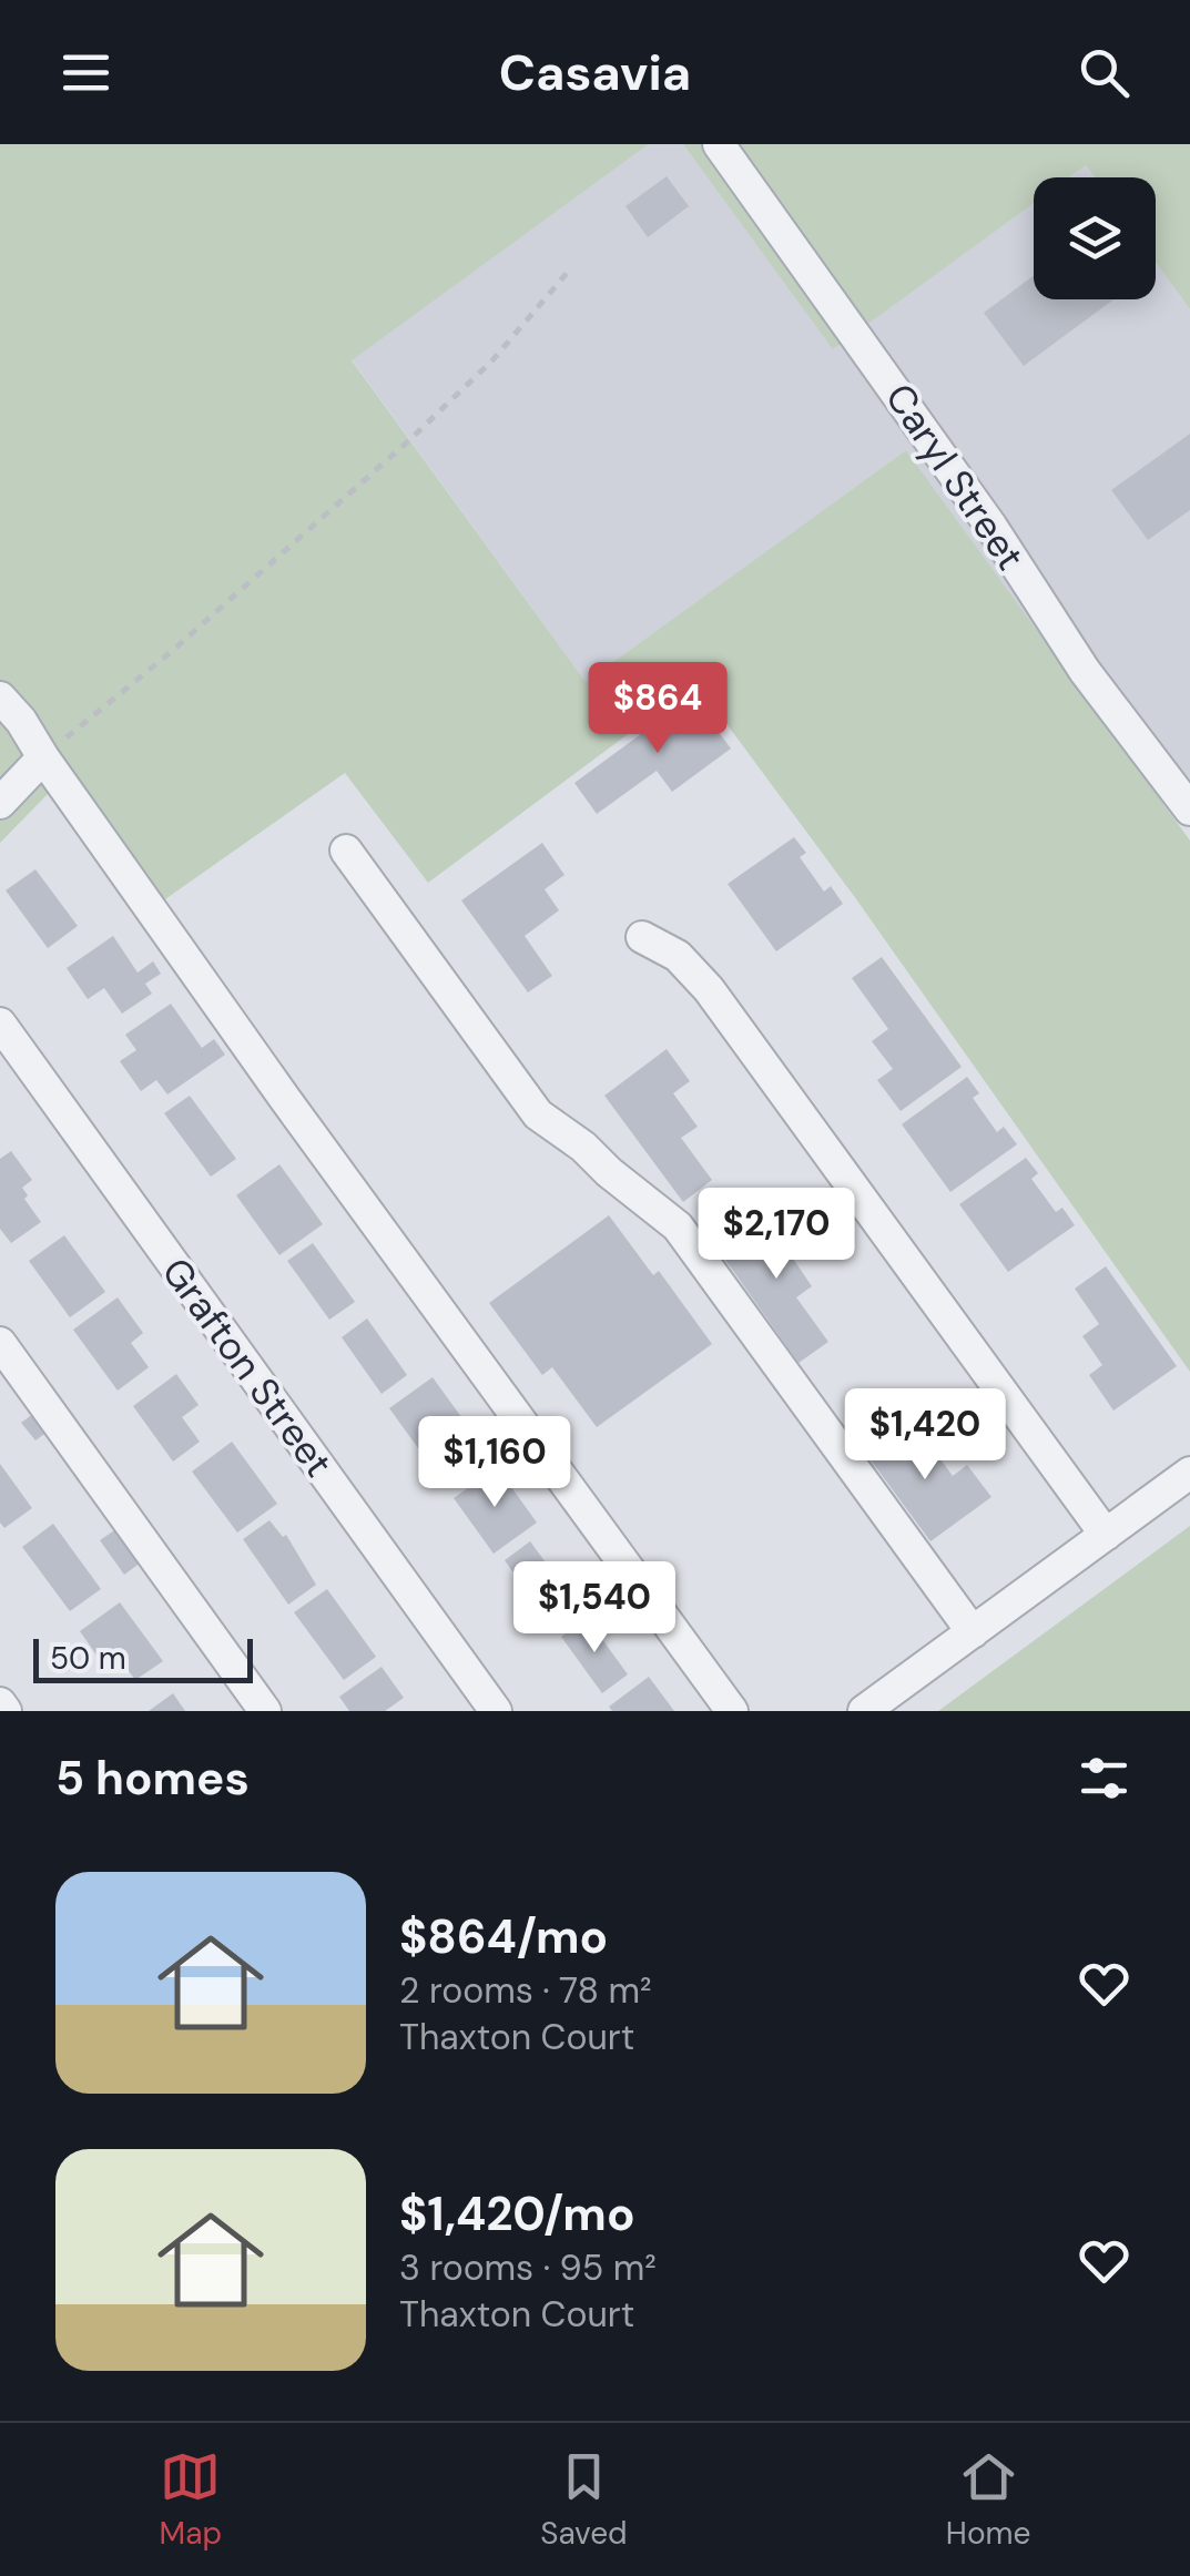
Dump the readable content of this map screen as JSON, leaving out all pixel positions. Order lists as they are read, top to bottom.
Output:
{
  "streets": {
    "street": ["Caryl Street", "Grafton Street"]
  },
  "scale_bar": "50 m",
  "page": {
    "header": "Casavia",
    "price": [
      "$864",
      "$2,170",
      "$1,420",
      "$1,160",
      "$1,540"
    ],
    "scale": "50 m",
    "heading": "5 homes",
    "list": [
      {
        "name": "$864/mo",
        "note": "2 rooms · 78 m² · Thaxton Court"
      },
      {
        "name": "$1,420/mo",
        "note": "3 rooms · 95 m² · Thaxton Court"
      }
    ],
    "tabs": ["Map", "Saved", "Home"]
  }
}
